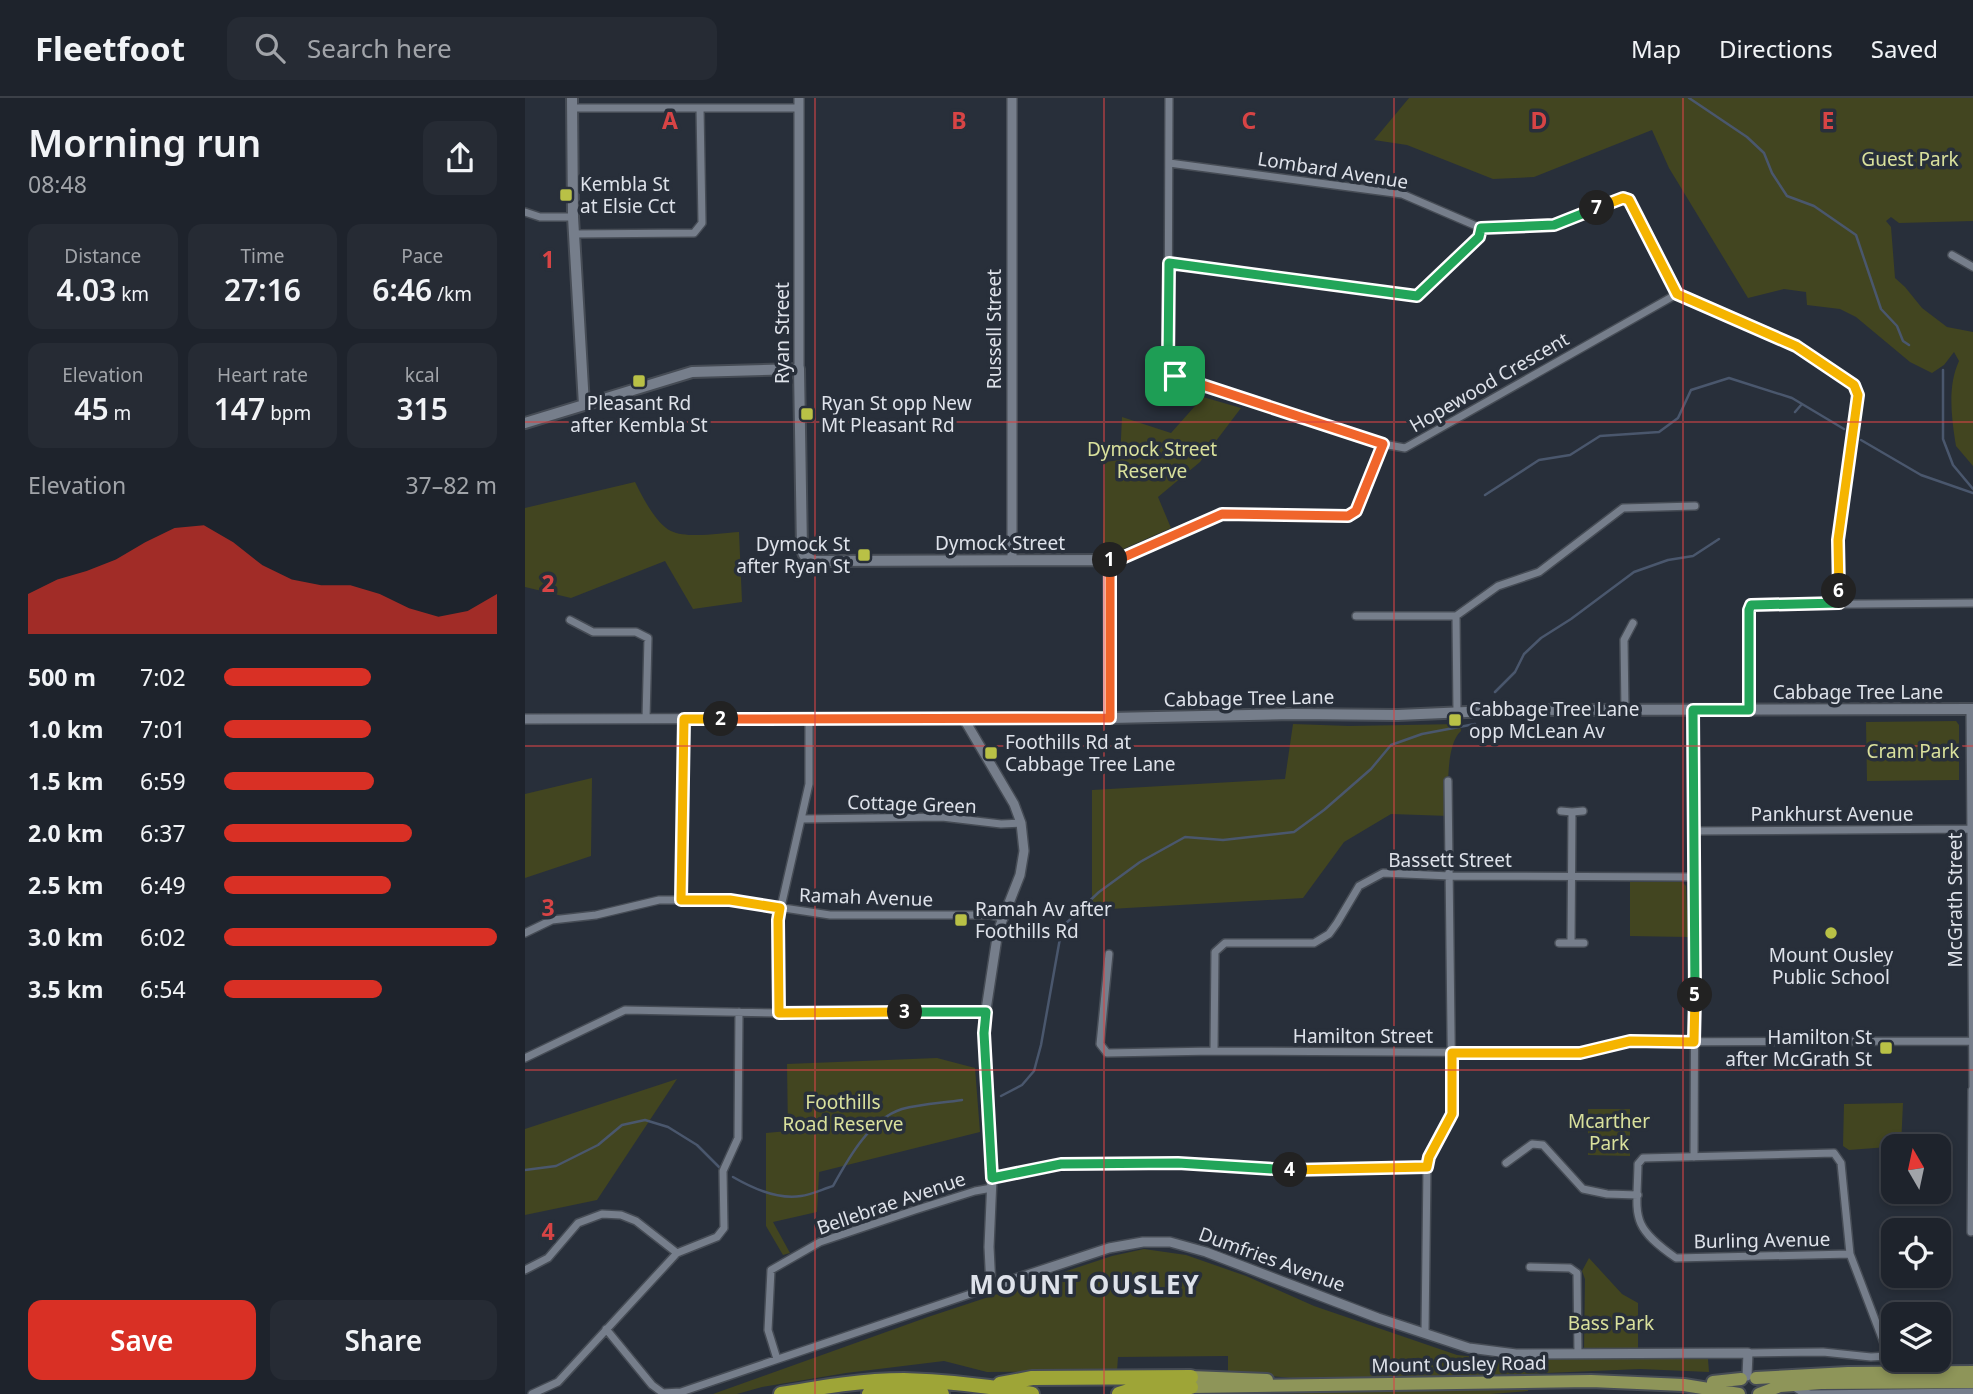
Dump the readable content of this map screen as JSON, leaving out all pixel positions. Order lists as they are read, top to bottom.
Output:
{
  "streets": {
    "main road": [
      "Ryan Street",
      "Dymock Street",
      "Cabbage Tree Lane",
      "Mount Ousley Road"
    ],
    "street": [
      "Lombard Avenue",
      "Russell Street",
      "Hopewood Crescent",
      "Cottage Green",
      "Pankhurst Avenue",
      "Bassett Street",
      "Ramah Avenue",
      "McGrath Street",
      "Hamilton Street",
      "Bellebrae Avenue",
      "Burling Avenue",
      "Dumfries Avenue"
    ]
  },
  "crossings": [
    ["Lombard Avenue", "Hopewood Crescent"],
    ["Russell Street", "Dymock Street"],
    ["Ryan Street", "Dymock Street"],
    ["Hopewood Crescent", "Dymock Street"],
    ["Cabbage Tree Lane", "McGrath Street"],
    ["Pankhurst Avenue", "McGrath Street"],
    ["Bassett Street", "Hamilton Street"],
    ["McGrath Street", "Hamilton Street"],
    ["Bellebrae Avenue", "Dumfries Avenue"]
  ],
  "districts": ["MOUNT OUSLEY"],
  "parks": [
    "Guest Park",
    "Dymock Street Reserve",
    "Cram Park",
    "Foothills Road Reserve",
    "Mcarther Park",
    "Bass Park"
  ],
  "places": {
    "transit": [
      "Kembla St at Elsie Cct",
      "Pleasant Rd after Kembla St",
      "Ryan St opp New Mt Pleasant Rd",
      "Dymock St after Ryan St",
      "Cabbage Tree Lane opp McLean Av",
      "Foothills Rd at Cabbage Tree Lane",
      "Ramah Av after Foothills Rd",
      "Hamilton St after McGrath St"
    ],
    "other": ["Mount Ousley Public School"]
  },
  "north": "top",
  "page": {
    "header": "Fleetfoot",
    "search": "Search here",
    "nav": ["Map", "Directions", "Saved"],
    "heading": ["Morning run", "08:48"],
    "pins": [
      "7",
      "1",
      "6",
      "2",
      "5",
      "3",
      "4"
    ],
    "stats": [
      ["Distance", "4.03 km"],
      ["Time", "27:16"],
      ["Pace", "6:46 /km"],
      ["Elevation", "45 m"],
      ["Heart rate", "147 bpm"],
      ["kcal", "315"]
    ],
    "chart": ["Elevation", "37–82 m"],
    "list": [
      {
        "name": "500 m",
        "note": "7:02"
      },
      {
        "name": "1.0 km",
        "note": "7:01"
      },
      {
        "name": "1.5 km",
        "note": "6:59"
      },
      {
        "name": "2.0 km",
        "note": "6:37"
      },
      {
        "name": "2.5 km",
        "note": "6:49"
      },
      {
        "name": "3.0 km",
        "note": "6:02"
      },
      {
        "name": "3.5 km",
        "note": "6:54"
      }
    ],
    "buttons": ["Save", "Share"]
  },
  "grid": {
    "columns": [
      "A",
      "B",
      "C",
      "D",
      "E"
    ],
    "rows": [
      "1",
      "2",
      "3",
      "4"
    ]
  }
}
